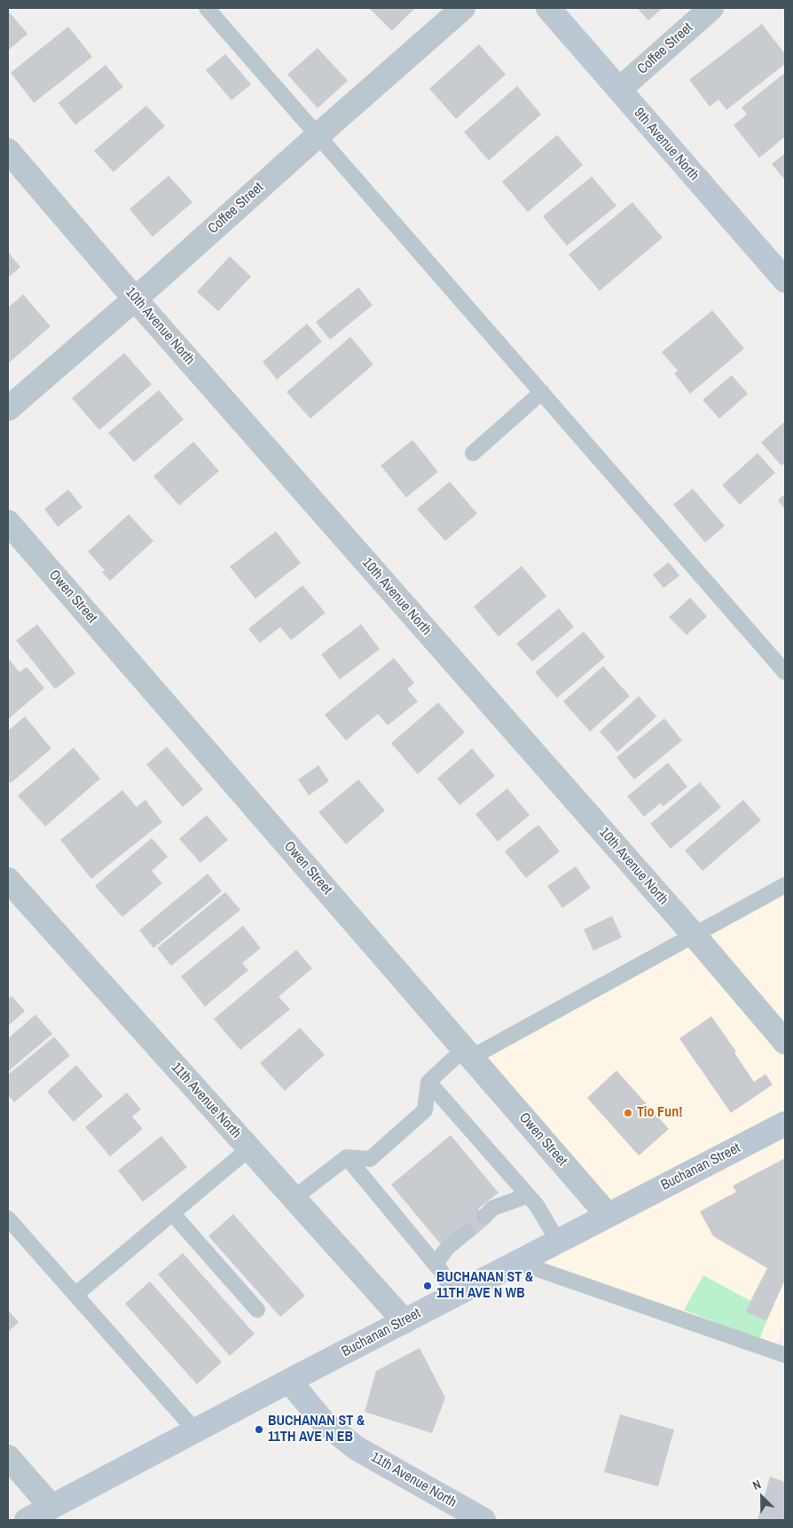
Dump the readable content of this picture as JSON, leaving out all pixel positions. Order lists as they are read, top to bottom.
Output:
{
  "streets": {
    "street": [
      "Coffee Street",
      "9th Avenue North",
      "10th Avenue North",
      "Owen Street",
      "11th Avenue North",
      "Buchanan Street"
    ]
  },
  "crossings": [
    ["Coffee Street", "9th Avenue North"],
    ["Coffee Street", "10th Avenue North"],
    ["Owen Street", "Buchanan Street"],
    ["11th Avenue North", "Buchanan Street"]
  ],
  "places": ["Tio Fun!", "BUCHANAN ST & 11TH AVE N WB", "BUCHANAN ST & 11TH AVE N EB"],
  "north": "top left"
}
